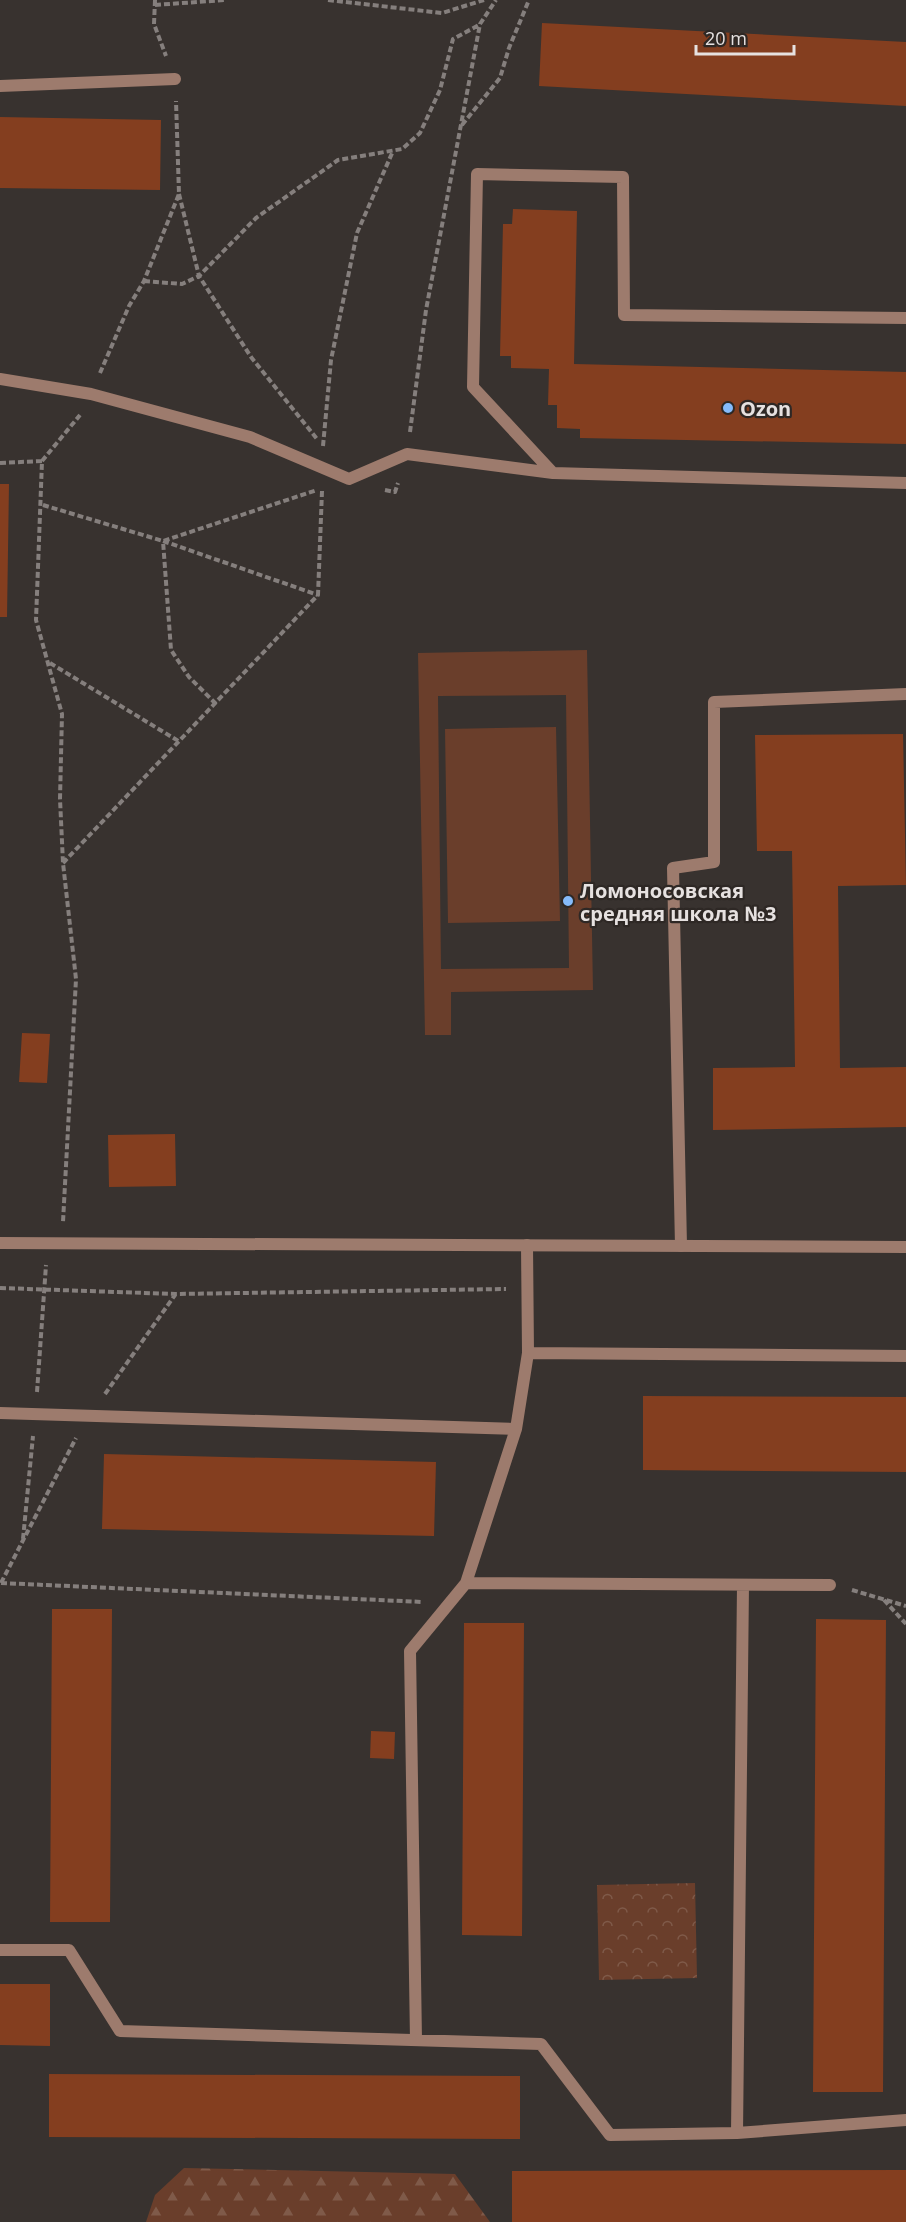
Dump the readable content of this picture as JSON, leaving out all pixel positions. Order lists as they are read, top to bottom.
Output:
{
  "places": ["Ozon", "Ломоносовская средняя школа №3"],
  "scale_bar": "20 m"
}
